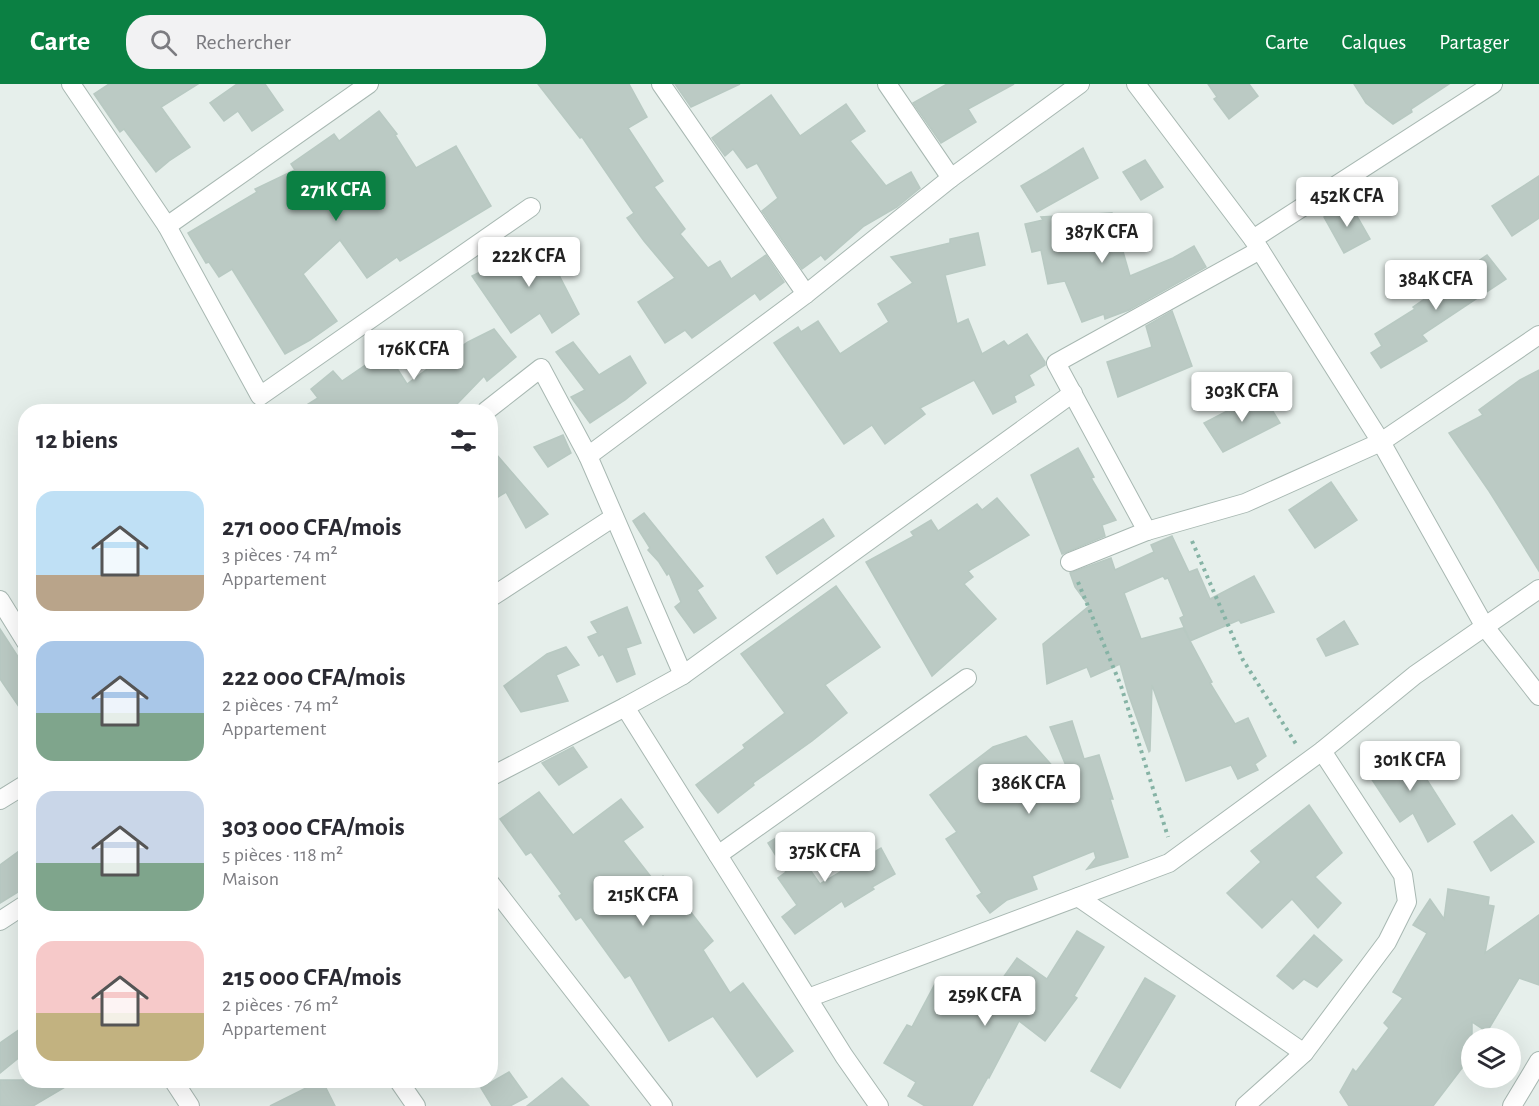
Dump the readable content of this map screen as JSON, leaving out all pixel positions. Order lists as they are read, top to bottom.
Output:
{
  "page": {
    "header": "Carte",
    "search": "Rechercher",
    "nav": ["Carte", "Calques", "Partager"],
    "price": [
      "271K CFA",
      "452K CFA",
      "387K CFA",
      "222K CFA",
      "384K CFA",
      "176K CFA",
      "303K CFA",
      "301K CFA",
      "386K CFA",
      "375K CFA",
      "215K CFA",
      "259K CFA"
    ],
    "heading": "12 biens",
    "list": [
      {
        "name": "271 000 CFA/mois",
        "note": "3 pièces · 74 m² · Appartement"
      },
      {
        "name": "222 000 CFA/mois",
        "note": "2 pièces · 74 m² · Appartement"
      },
      {
        "name": "303 000 CFA/mois",
        "note": "5 pièces · 118 m² · Maison"
      },
      {
        "name": "215 000 CFA/mois",
        "note": "2 pièces · 76 m² · Appartement"
      }
    ]
  }
}
